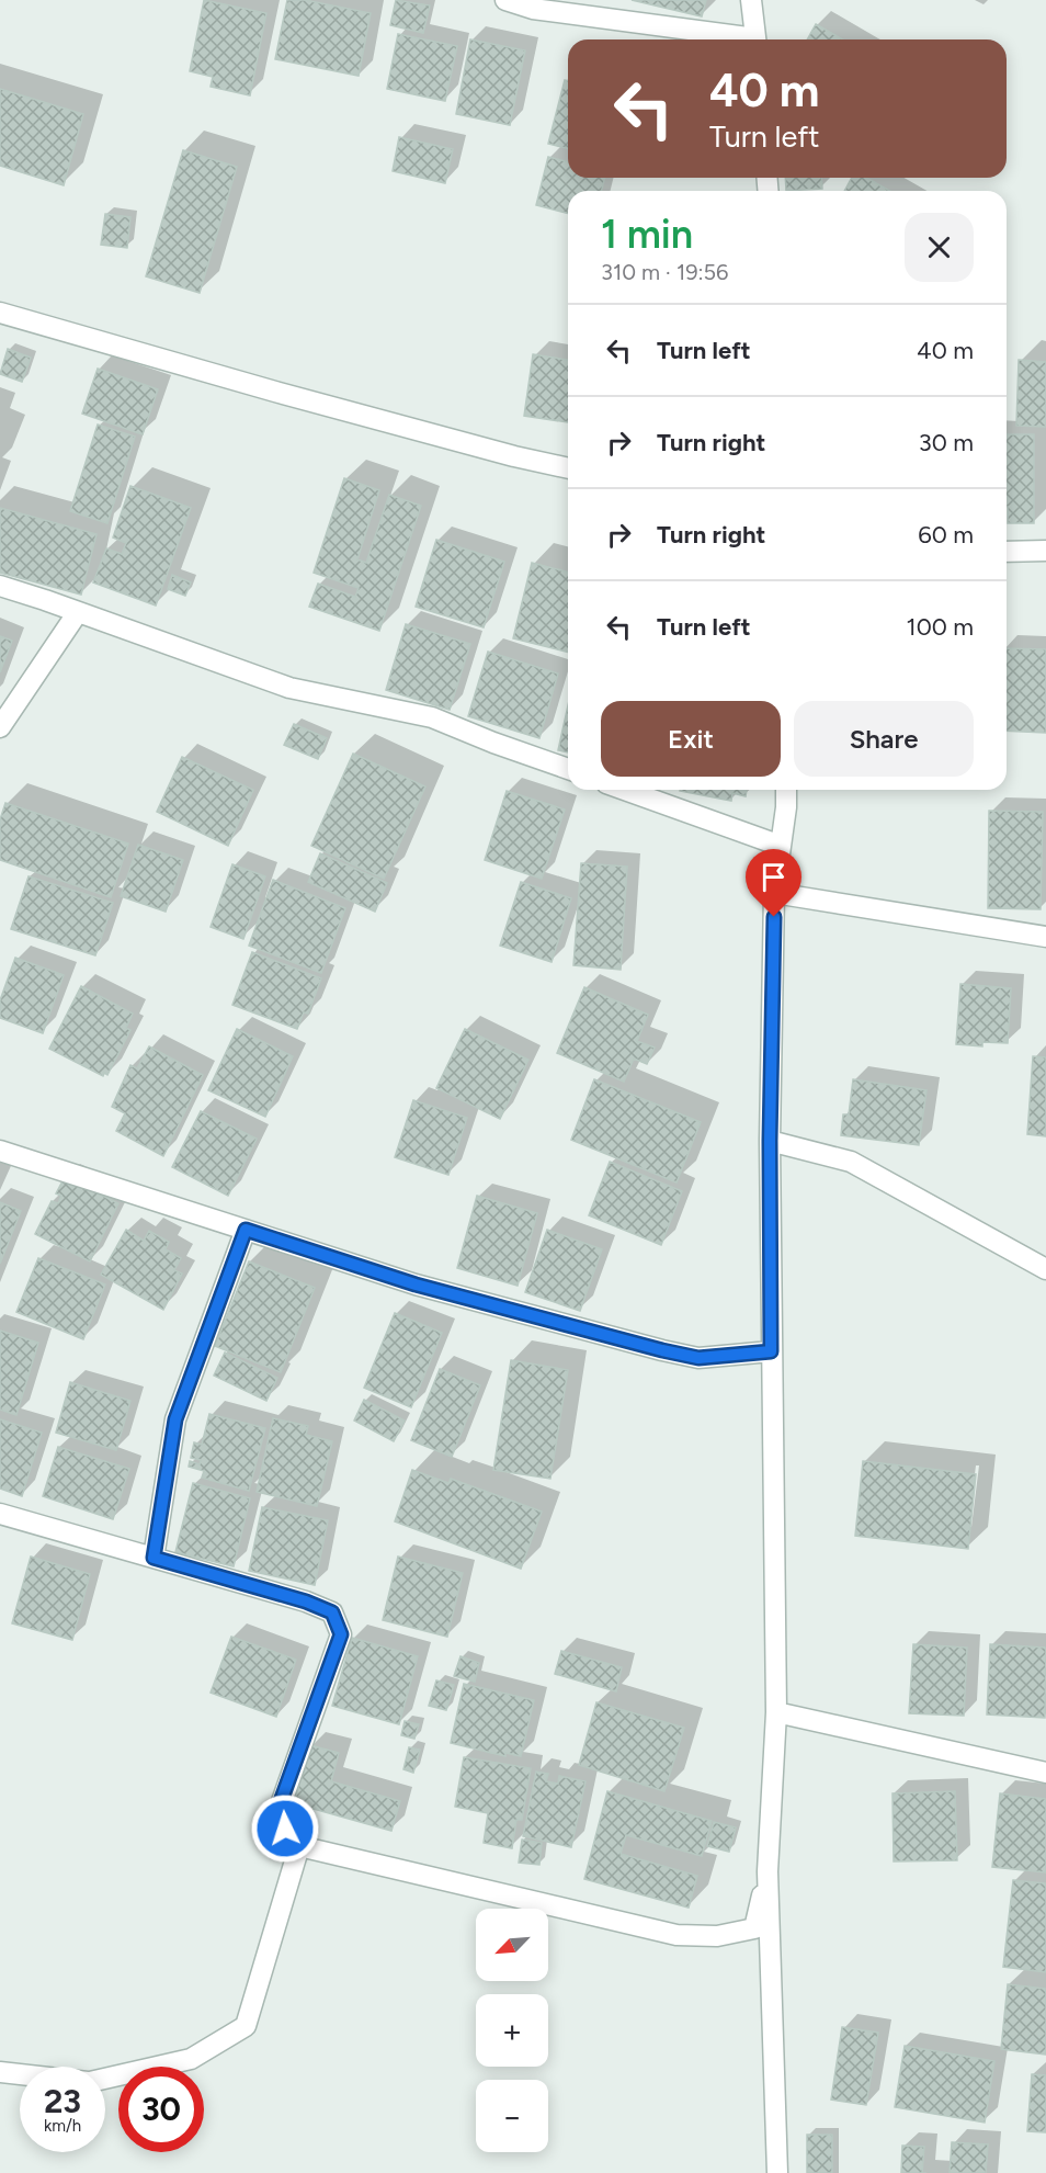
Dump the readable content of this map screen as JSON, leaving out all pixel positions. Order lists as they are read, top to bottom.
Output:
{
  "north": "bottom left",
  "page": {
    "turn": ["40 m", "Turn left"],
    "heading": ["1 min", "310 m · 19:56"],
    "list": [
      {
        "name": "Turn left",
        "value": "40 m"
      },
      {
        "name": "Turn right",
        "value": "30 m"
      },
      {
        "name": "Turn right",
        "value": "60 m"
      },
      {
        "name": "Turn left",
        "value": "100 m"
      }
    ],
    "buttons": ["Exit", "Share"],
    "map_buttons": ["+", "−"],
    "speed": "23 km/h",
    "limit": "30"
  }
}
